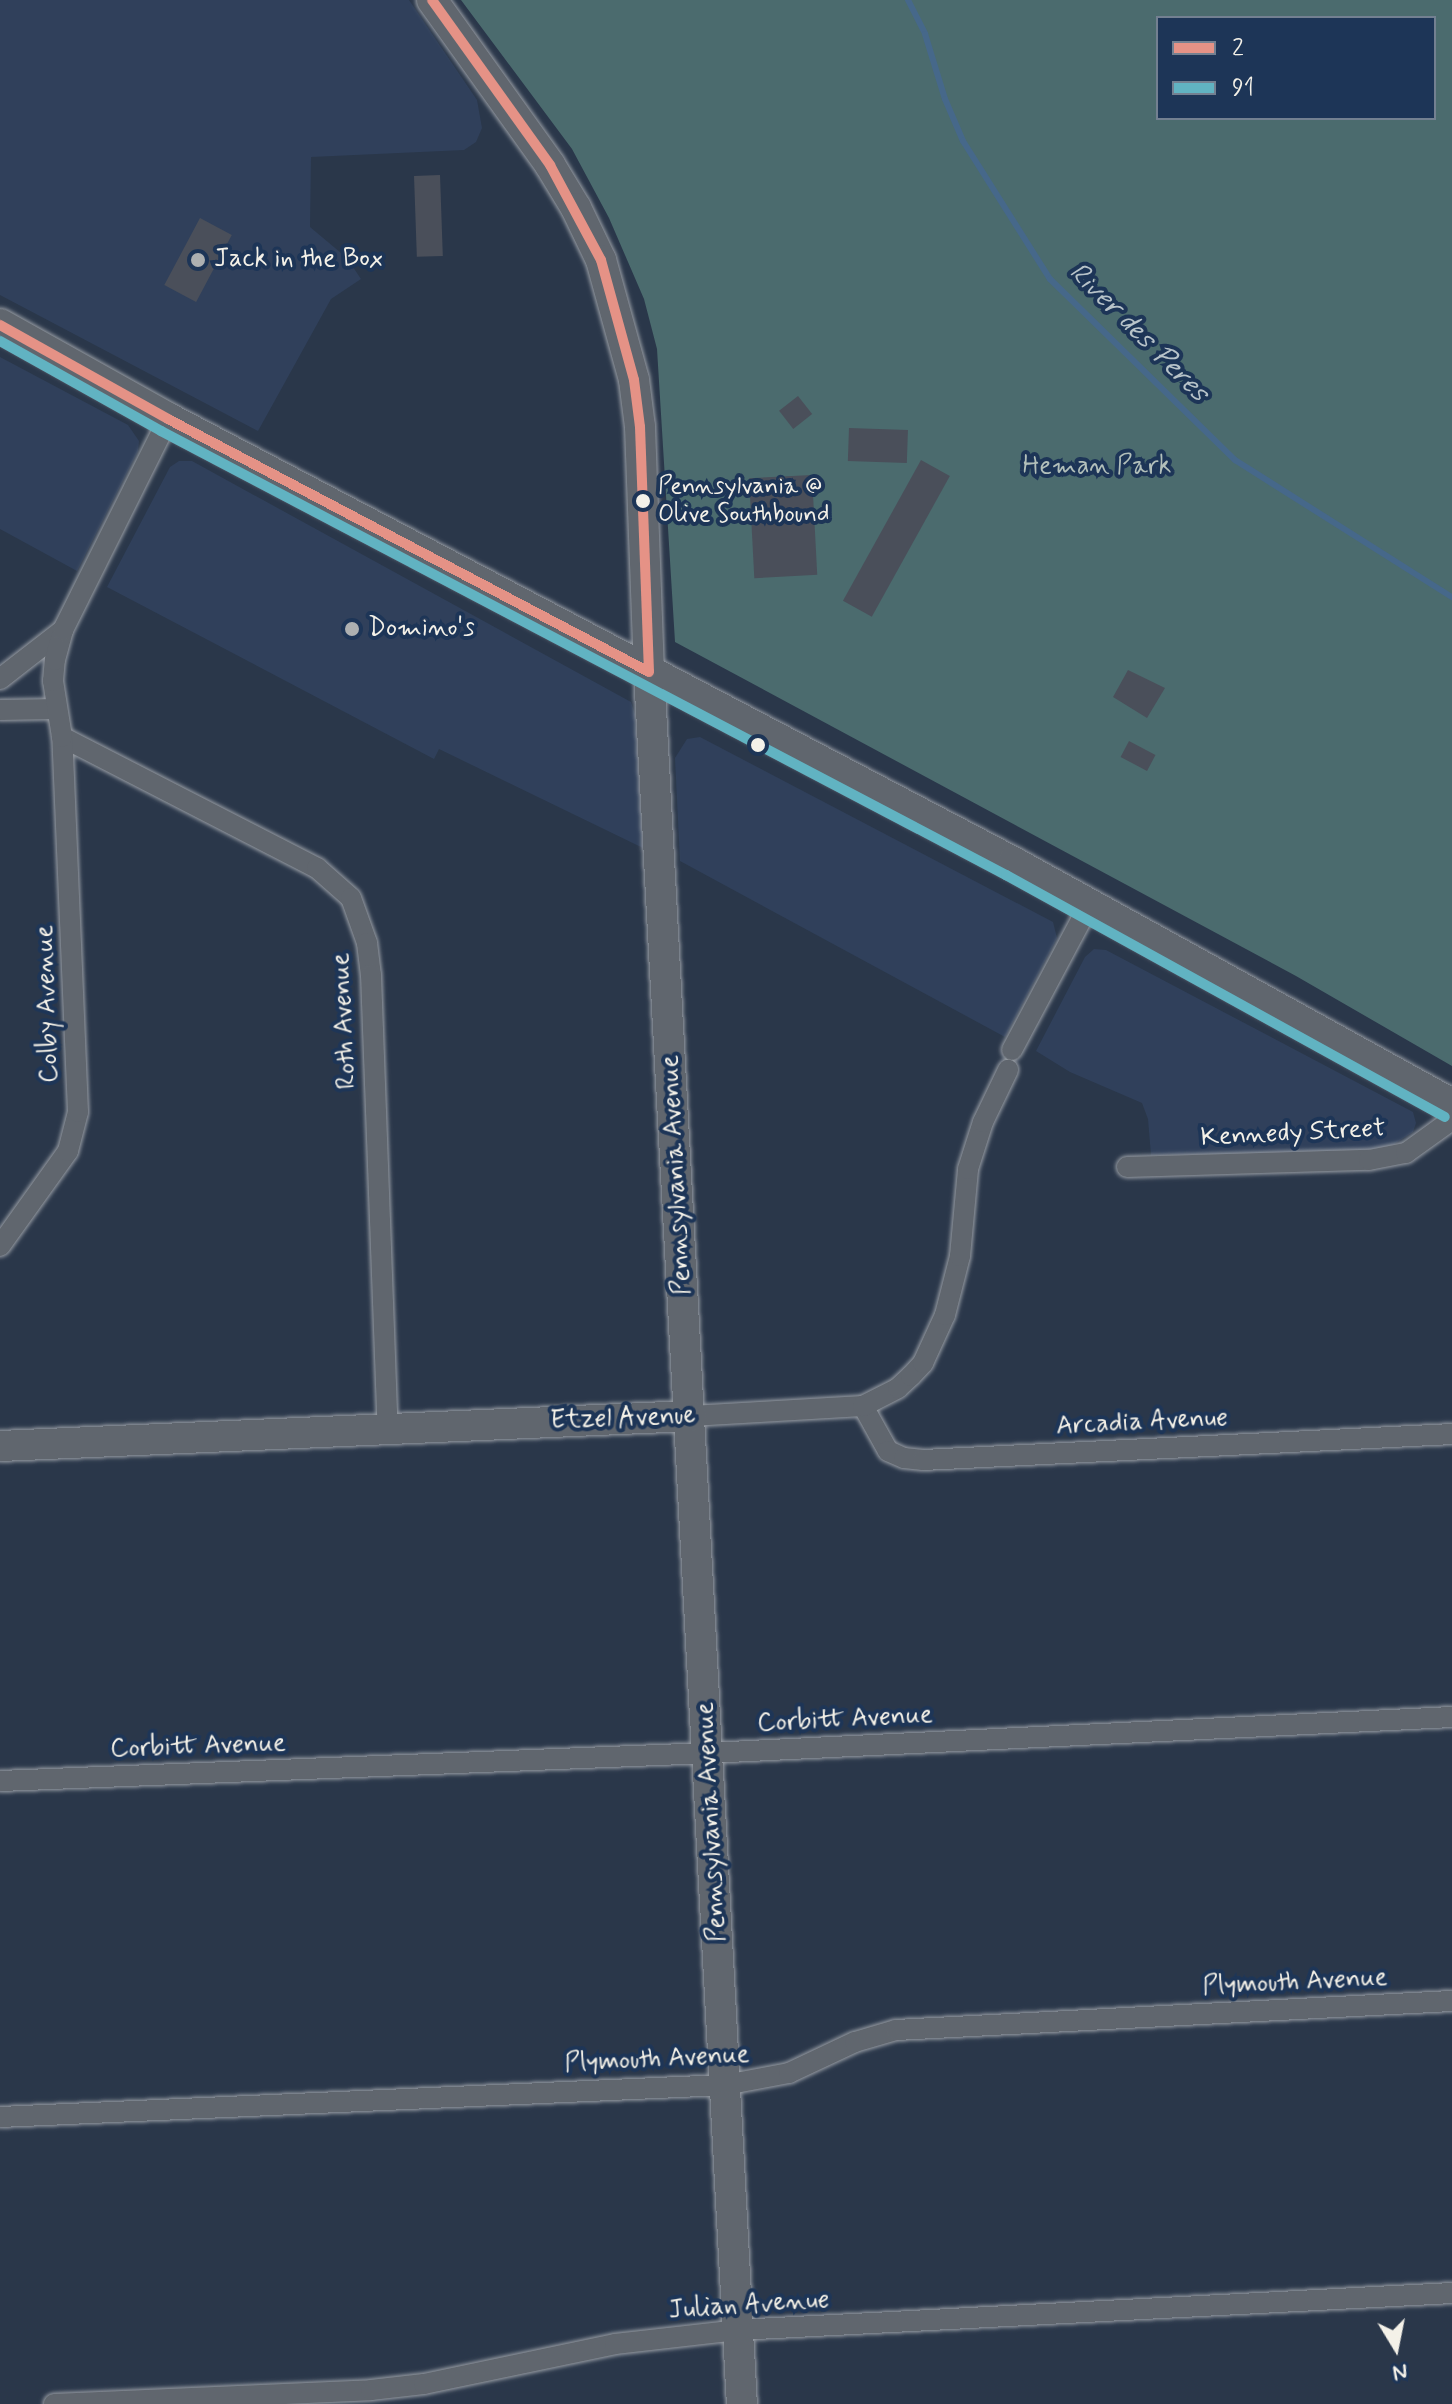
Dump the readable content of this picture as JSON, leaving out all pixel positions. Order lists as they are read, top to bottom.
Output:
{
  "streets": {
    "street": [
      "Colby Avenue",
      "Roth Avenue",
      "Kennedy Street",
      "Pennsylvania Avenue",
      "Etzel Avenue",
      "Arcadia Avenue",
      "Corbitt Avenue",
      "Plymouth Avenue",
      "Julian Avenue"
    ]
  },
  "crossings": [
    ["Colby Avenue", "Roth Avenue"],
    ["Roth Avenue", "Etzel Avenue"],
    ["Pennsylvania Avenue", "Etzel Avenue"],
    ["Pennsylvania Avenue", "Corbitt Avenue"],
    ["Pennsylvania Avenue", "Plymouth Avenue"],
    ["Pennsylvania Avenue", "Julian Avenue"],
    ["Etzel Avenue", "Arcadia Avenue"]
  ],
  "water": ["River des Peres"],
  "parks": ["Heman Park"],
  "places": ["Jack in the Box", "Pennsylvania @ Olive Southbound", "Domino's"],
  "lines": ["transit line 2", "transit line 91"],
  "legend": ["2", "91"],
  "north": "bottom"
}
